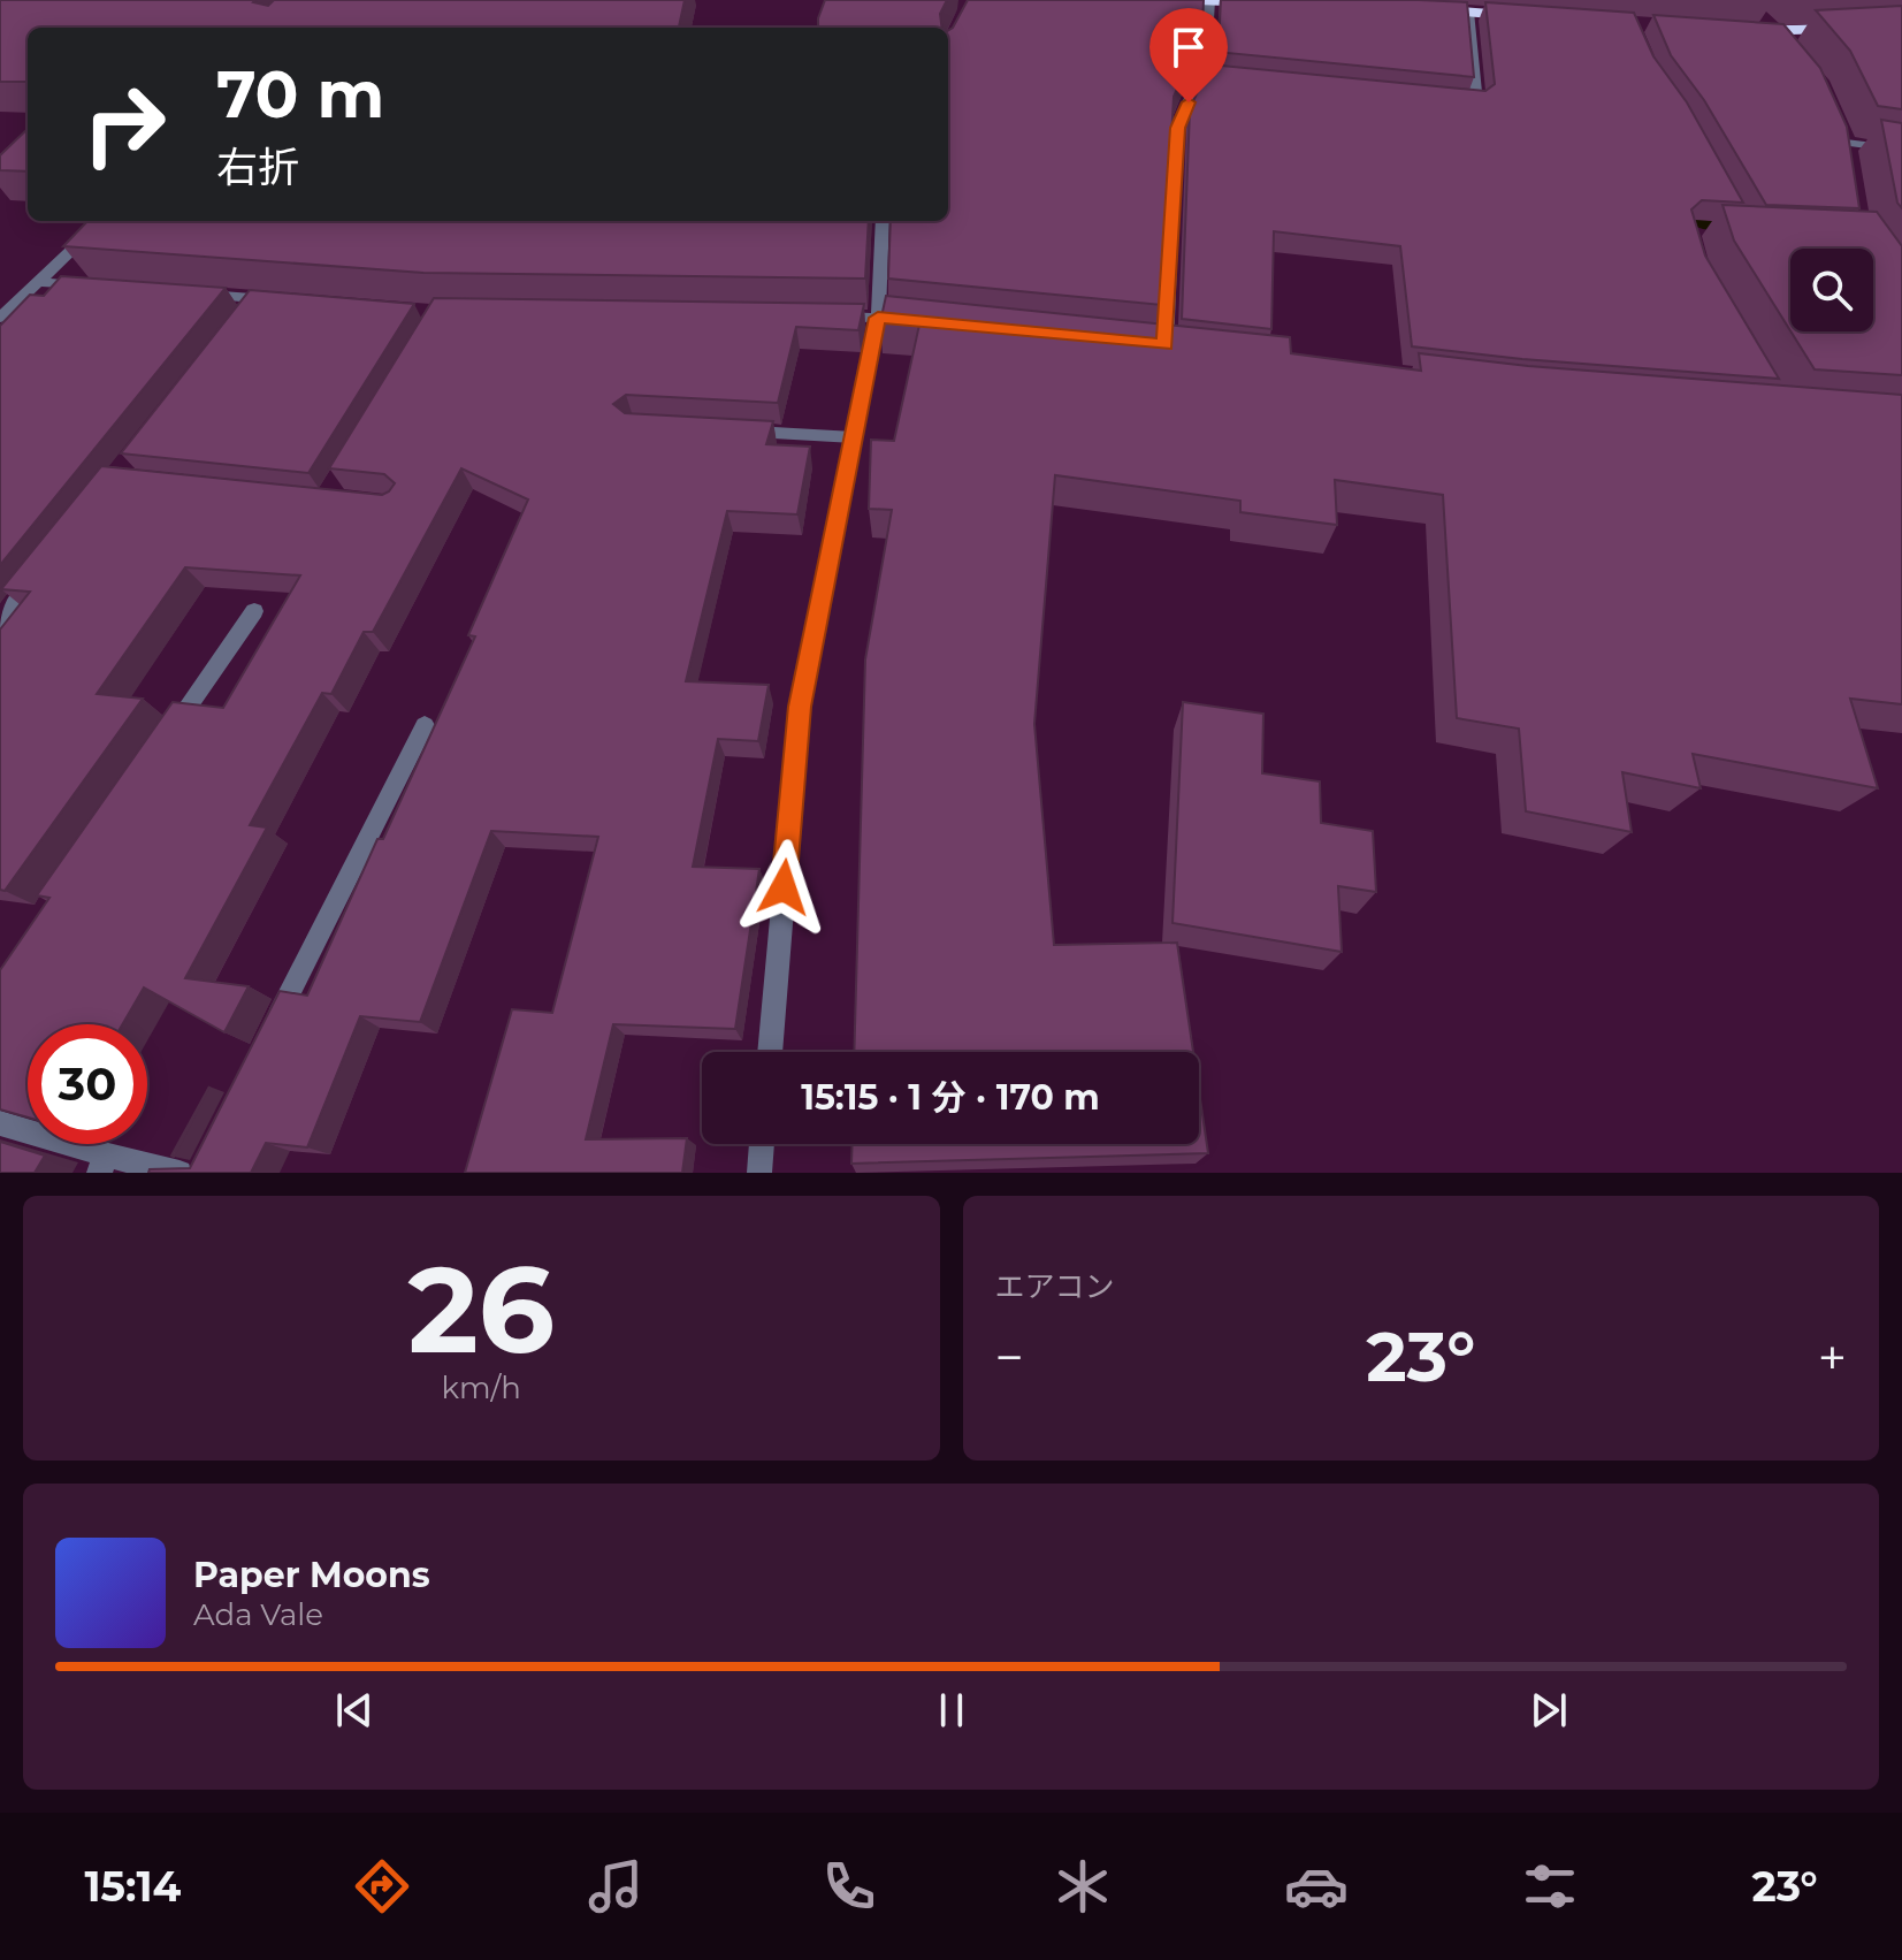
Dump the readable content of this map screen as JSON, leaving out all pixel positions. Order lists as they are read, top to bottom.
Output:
{
  "page": {
    "turn": ["70 m", "右折"],
    "limit": "30",
    "trip": "15:15 · 1 分 · 170 m",
    "tile": [
      ["26", "km/h"],
      "エアコン"
    ],
    "heat": ["−", "23°", "+"],
    "song": ["Paper Moons", "Ada Vale"],
    "tabs": ["15:14", "23°"]
  }
}
